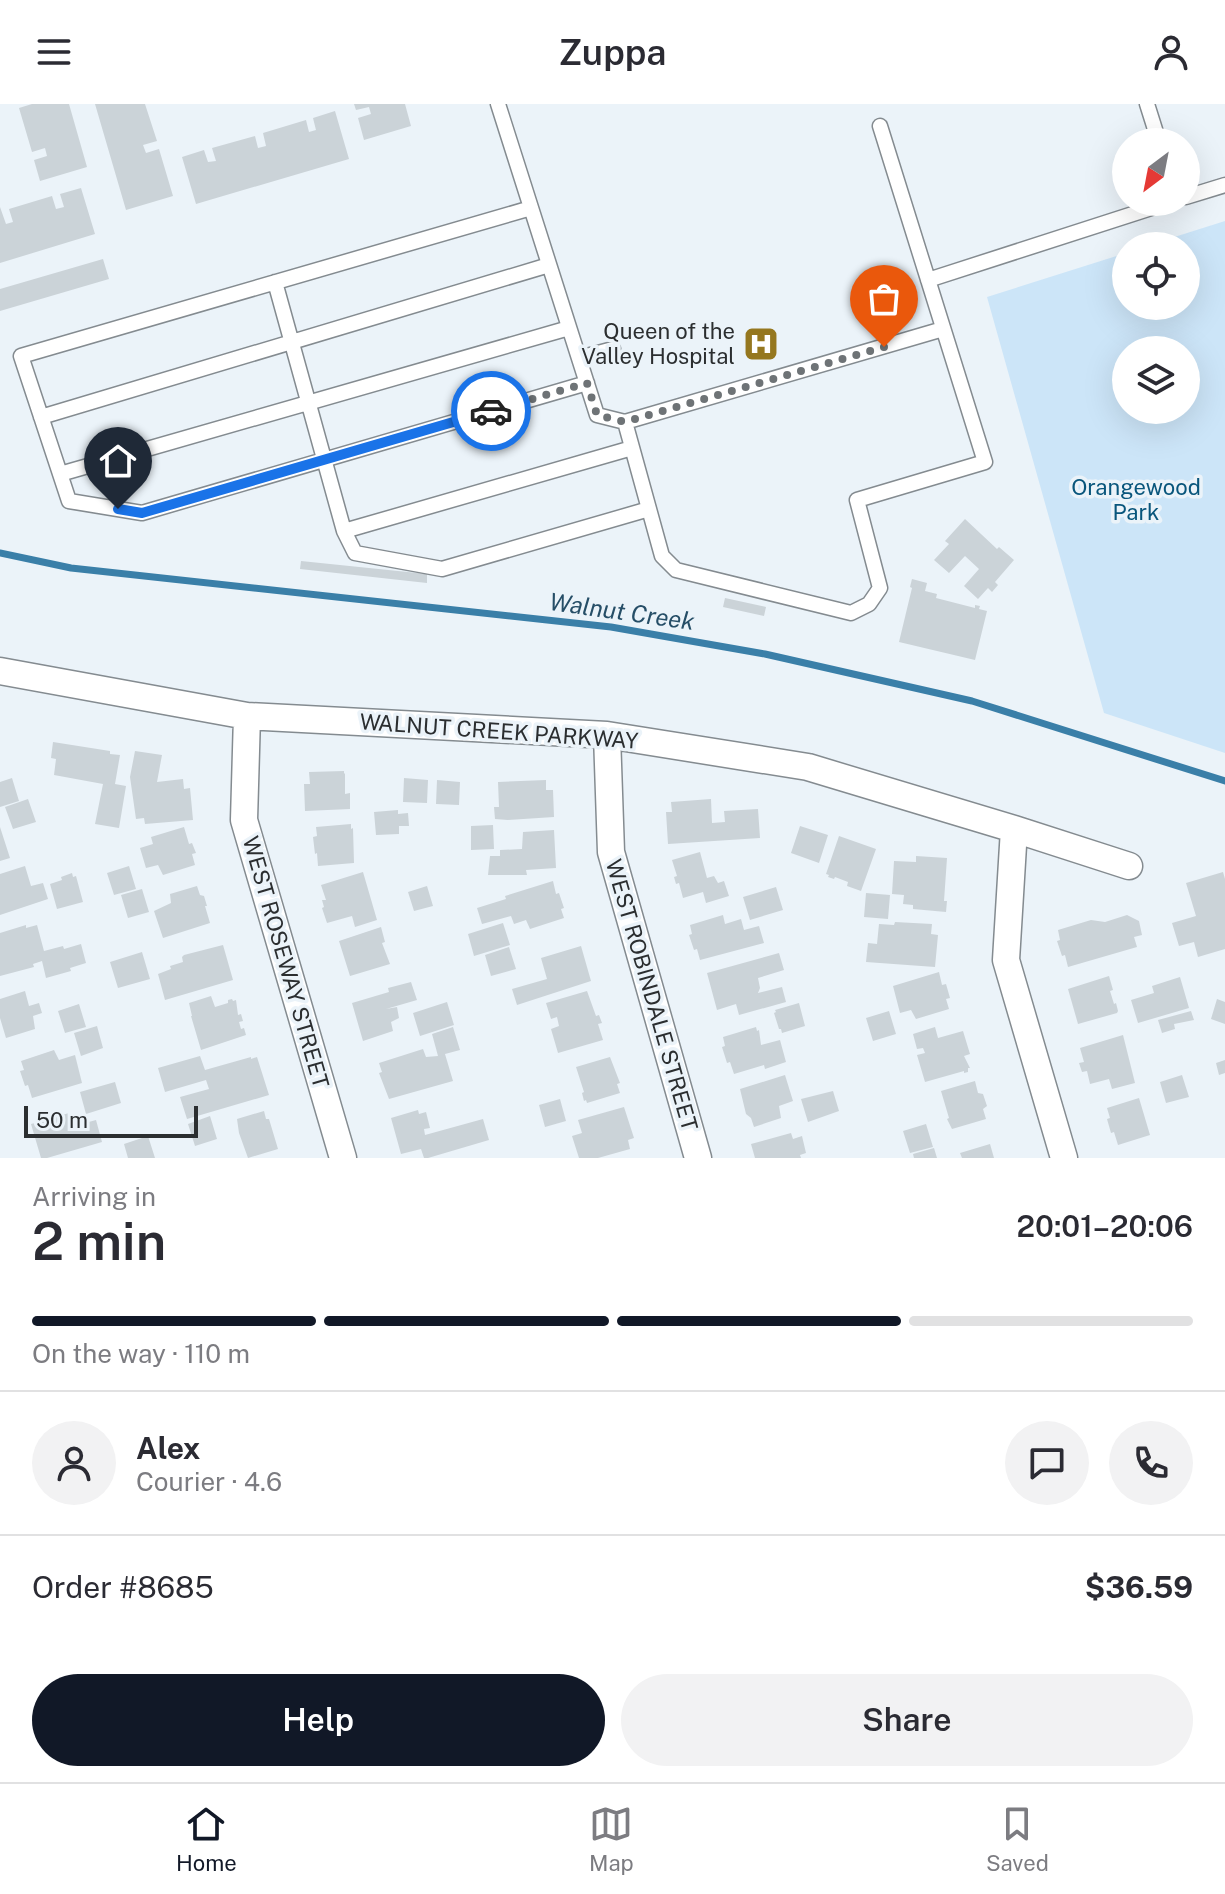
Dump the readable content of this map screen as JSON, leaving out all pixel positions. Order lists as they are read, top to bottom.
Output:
{
  "streets": {
    "street": ["WALNUT CREEK PARKWAY", "WEST ROSEWAY STREET", "WEST ROBINDALE STREET"]
  },
  "crossings": [
    ["WALNUT CREEK PARKWAY", "WEST ROSEWAY STREET"],
    ["WALNUT CREEK PARKWAY", "WEST ROBINDALE STREET"]
  ],
  "water": ["Walnut Creek"],
  "parks": ["Orangewood Park"],
  "places": {
    "hospital": ["Queen of the Valley Hospital"]
  },
  "scale_bar": "50 m",
  "north": "bottom left",
  "page": {
    "header": "Zuppa",
    "scale": "50 m",
    "heading": ["2 min", "Arriving in", "20:01–20:06"],
    "panel": [
      "Alex",
      "Courier · 4.6",
      "Order #8685",
      "$36.59"
    ],
    "bar": "On the way · 110 m",
    "buttons": ["Help", "Share"],
    "tabs": ["Home", "Map", "Saved"]
  }
}
